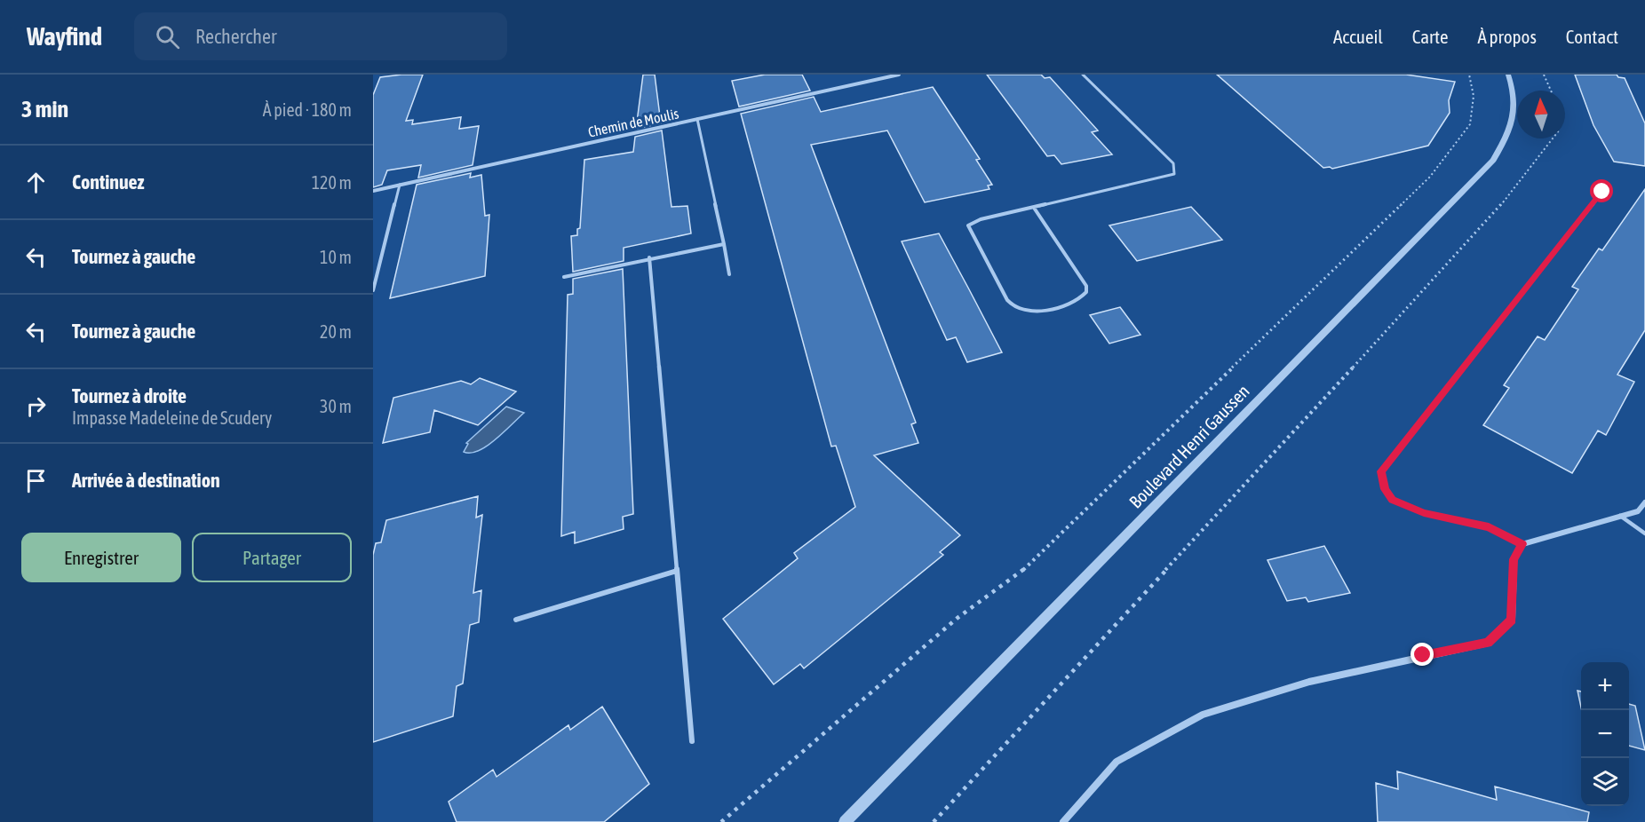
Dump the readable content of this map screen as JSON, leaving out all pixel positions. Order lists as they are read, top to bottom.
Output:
{
  "streets": {
    "street": ["Chemin de Moulis", "Boulevard Henri Gaussen"]
  },
  "north": "top",
  "page": {
    "header": "Wayfind",
    "search": "Rechercher",
    "nav": [
      "Accueil",
      "Carte",
      "À propos",
      "Contact"
    ],
    "heading": ["3 min", "À pied · 180 m"],
    "list": [
      ["Continuez", "120 m"],
      ["Tournez à gauche", "10 m"],
      ["Tournez à gauche", "20 m"],
      ["Tournez à droite", "Impasse Madeleine de Scudery", "30 m"],
      "Arrivée à destination"
    ],
    "buttons": ["Enregistrer", "Partager"],
    "map_buttons": ["+", "−"]
  }
}
